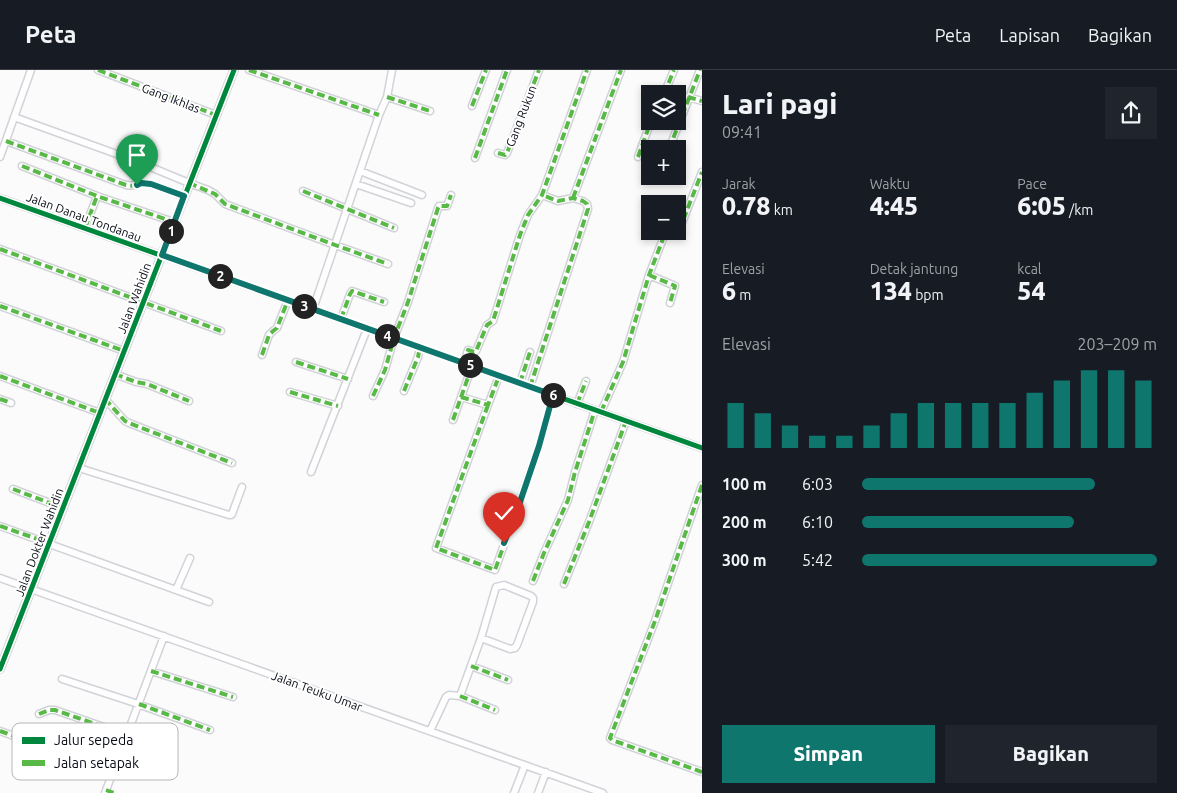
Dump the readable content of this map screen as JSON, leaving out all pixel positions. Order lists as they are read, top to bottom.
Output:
{
  "streets": {
    "street": [
      "Gang Ikhlas",
      "Gang Rukun",
      "Jalan Danau Tondanau",
      "Jalan Wahidin",
      "Jalan Dokter Wahidin",
      "Jalan Teuku Umar"
    ]
  },
  "crossings": [
    ["Gang Ikhlas", "Jalan Wahidin"],
    ["Jalan Danau Tondanau", "Jalan Wahidin"],
    ["Jalan Wahidin", "Jalan Dokter Wahidin"],
    ["Jalan Dokter Wahidin", "Jalan Teuku Umar"]
  ],
  "legend": ["Jalur sepeda", "Jalan setapak"],
  "page": {
    "header": "Peta",
    "nav": ["Peta", "Lapisan", "Bagikan"],
    "heading": ["Lari pagi", "09:41"],
    "map_buttons": ["+", "−"],
    "stats": [
      ["Jarak", "0.78 km"],
      ["Waktu", "4:45"],
      ["Pace", "6:05 /km"],
      ["Elevasi", "6 m"],
      ["Detak jantung", "134 bpm"],
      ["kcal", "54"]
    ],
    "pins": [
      "1",
      "2",
      "3",
      "4",
      "5",
      "6"
    ],
    "chart": ["Elevasi", "203–209 m"],
    "list": [
      {
        "name": "100 m",
        "note": "6:03"
      },
      {
        "name": "200 m",
        "note": "6:10"
      },
      {
        "name": "300 m",
        "note": "5:42"
      }
    ],
    "buttons": ["Simpan", "Bagikan"]
  }
}
